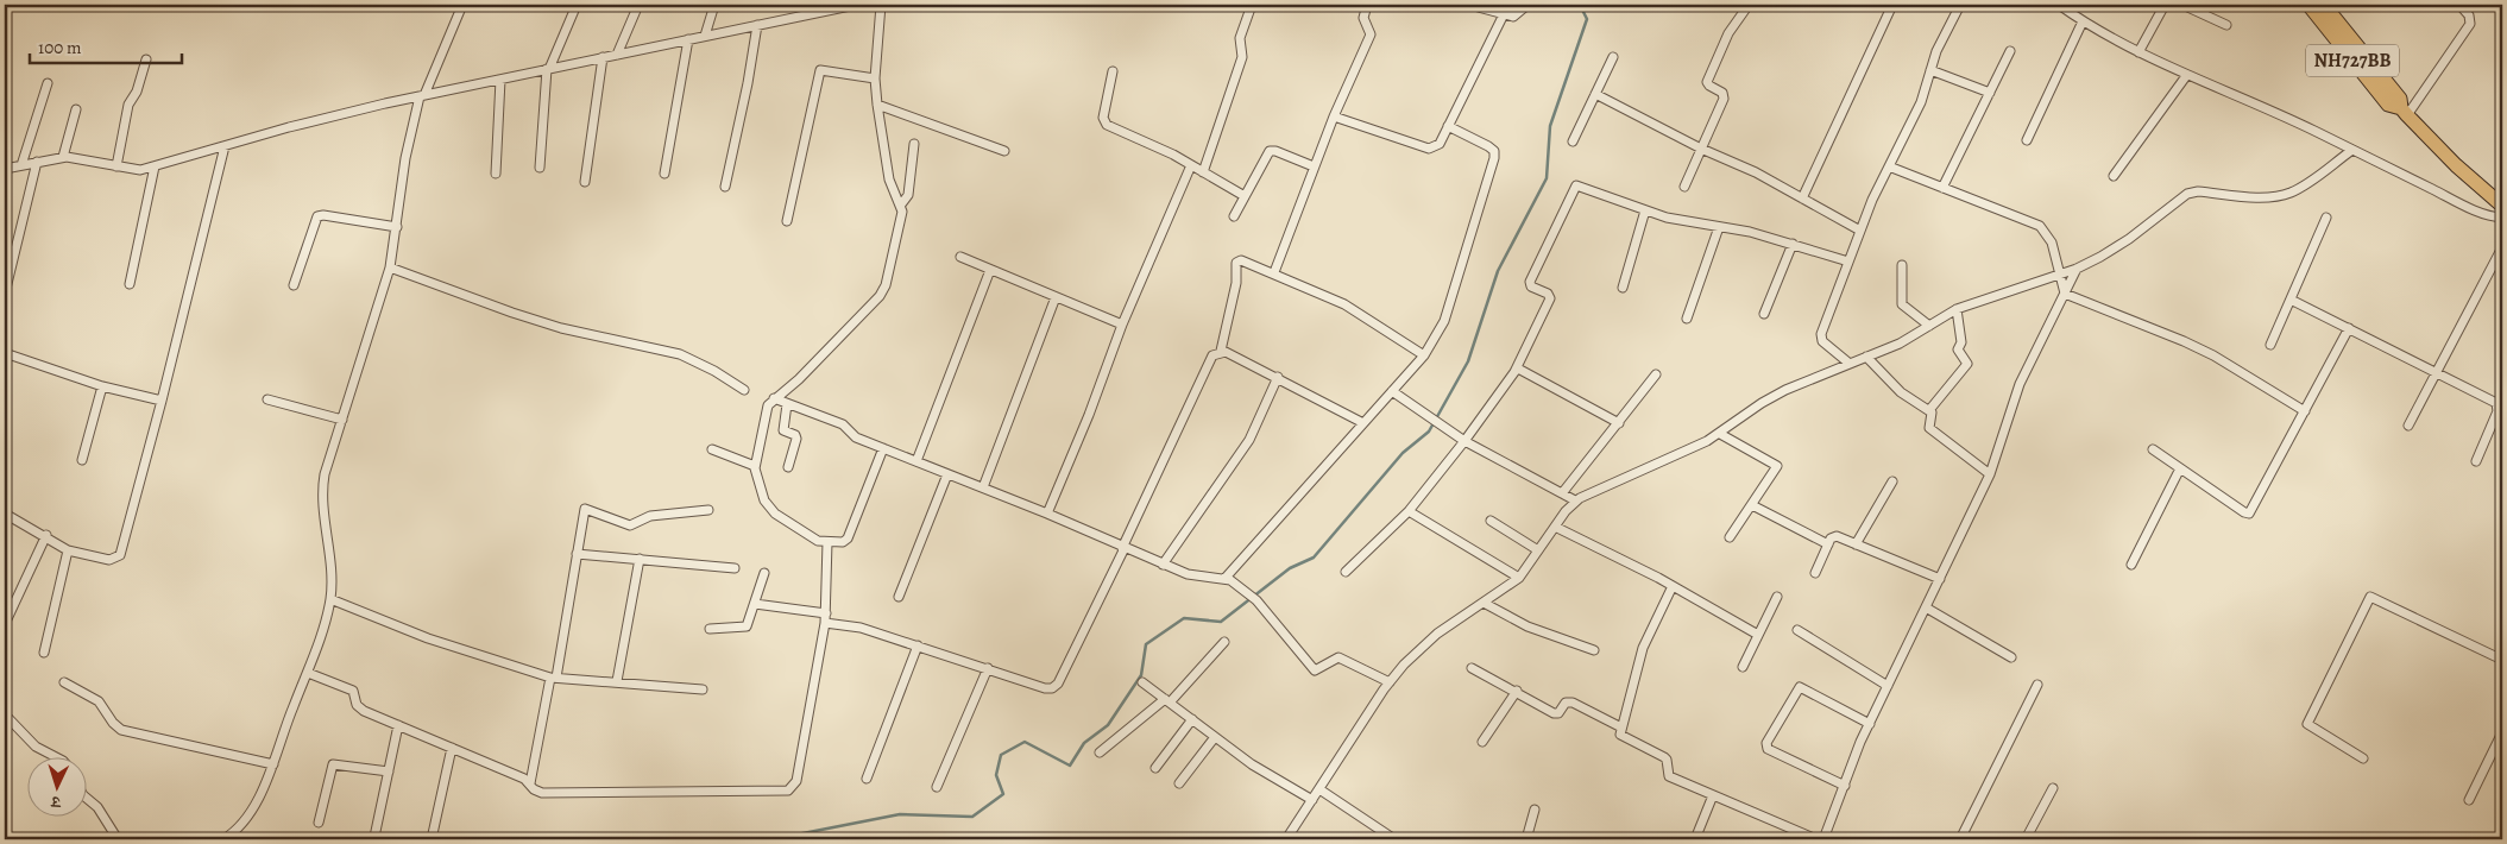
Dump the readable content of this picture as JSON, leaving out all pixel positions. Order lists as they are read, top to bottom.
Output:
{
  "streets": {
    "highway": ["NH727BB"]
  },
  "scale_bar": "100 m",
  "north": "bottom"
}
